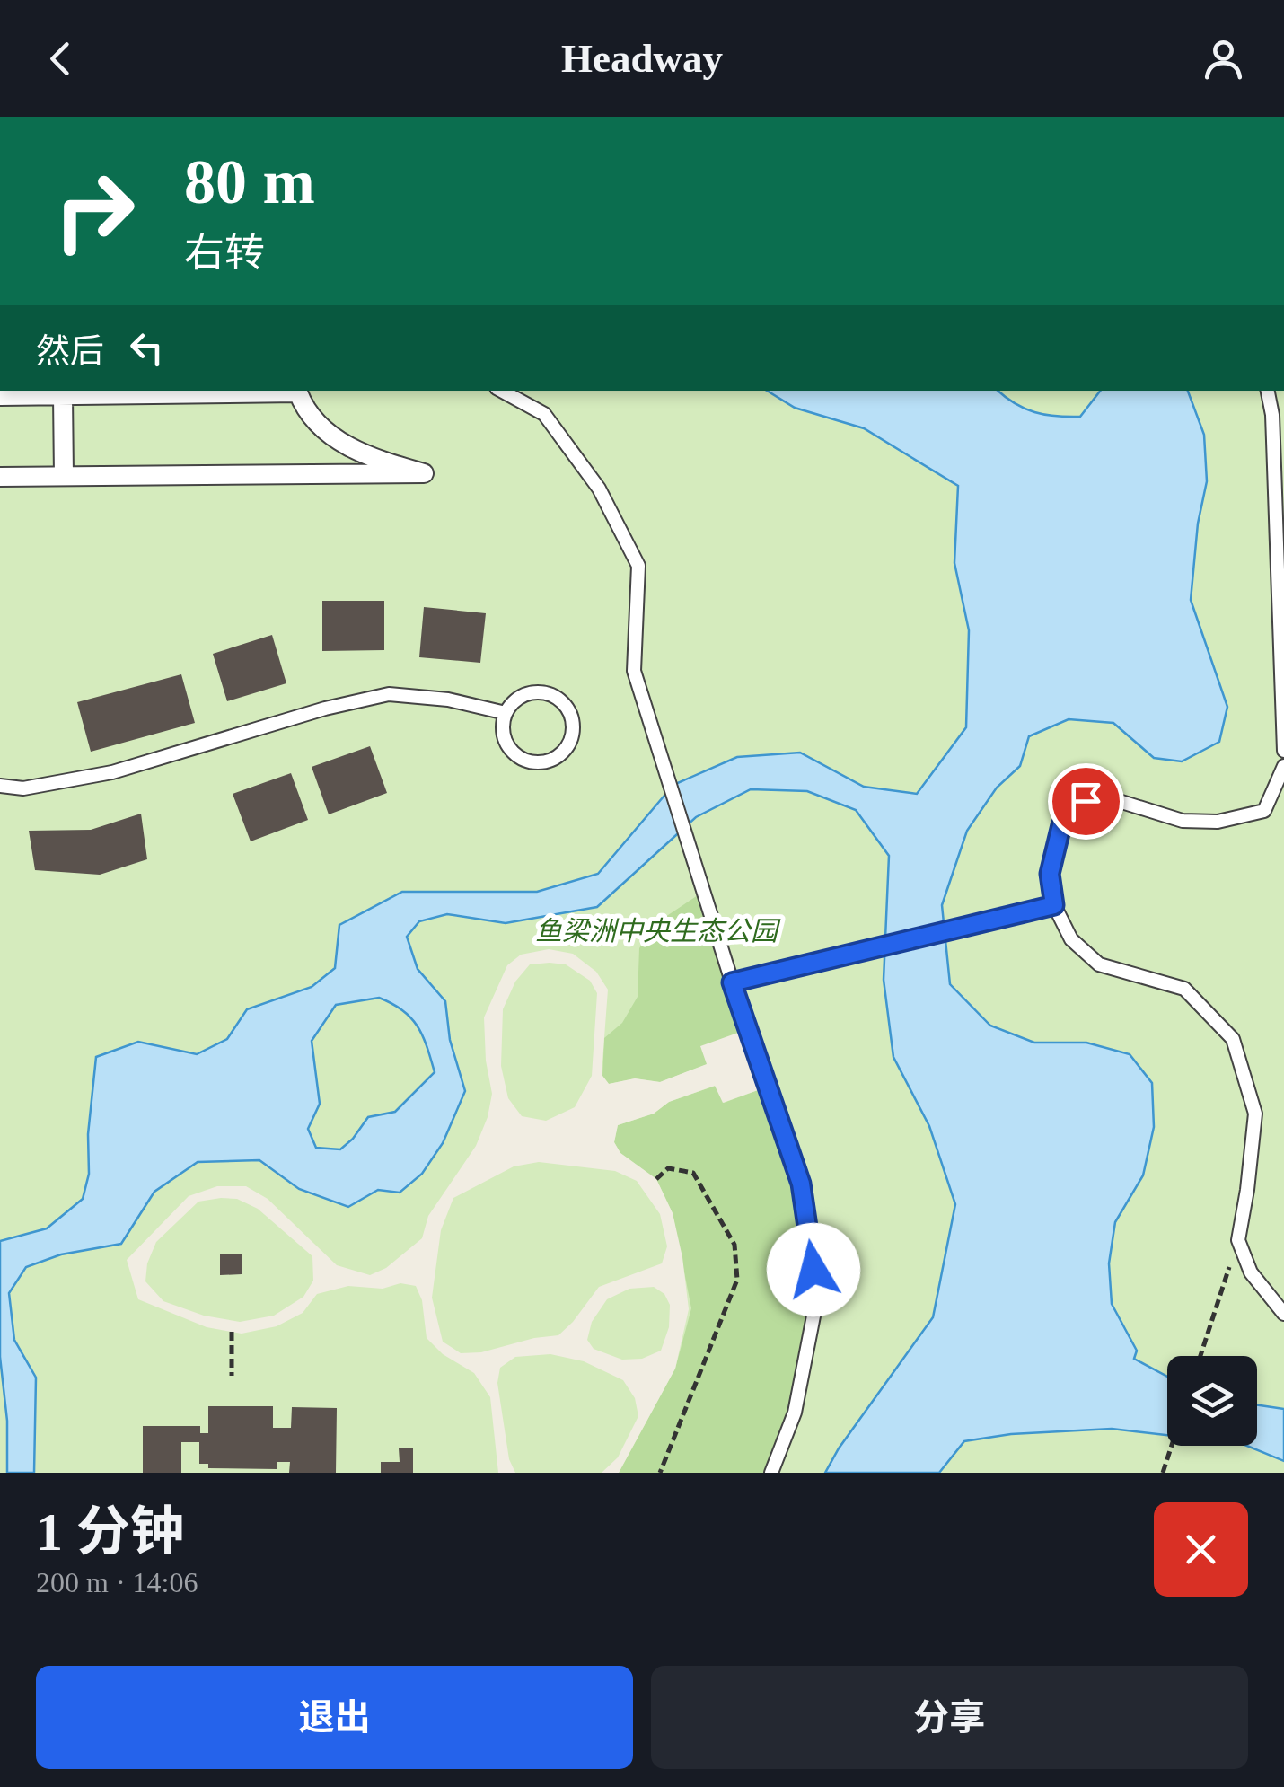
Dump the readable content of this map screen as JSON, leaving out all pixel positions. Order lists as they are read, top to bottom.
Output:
{
  "parks": ["鱼梁洲中央生态公园"],
  "page": {
    "header": "Headway",
    "turn": ["80 m", "右转"],
    "then": "然后",
    "heading": ["1 分钟", "200 m · 14:06"],
    "buttons": ["退出", "分享"]
  }
}
